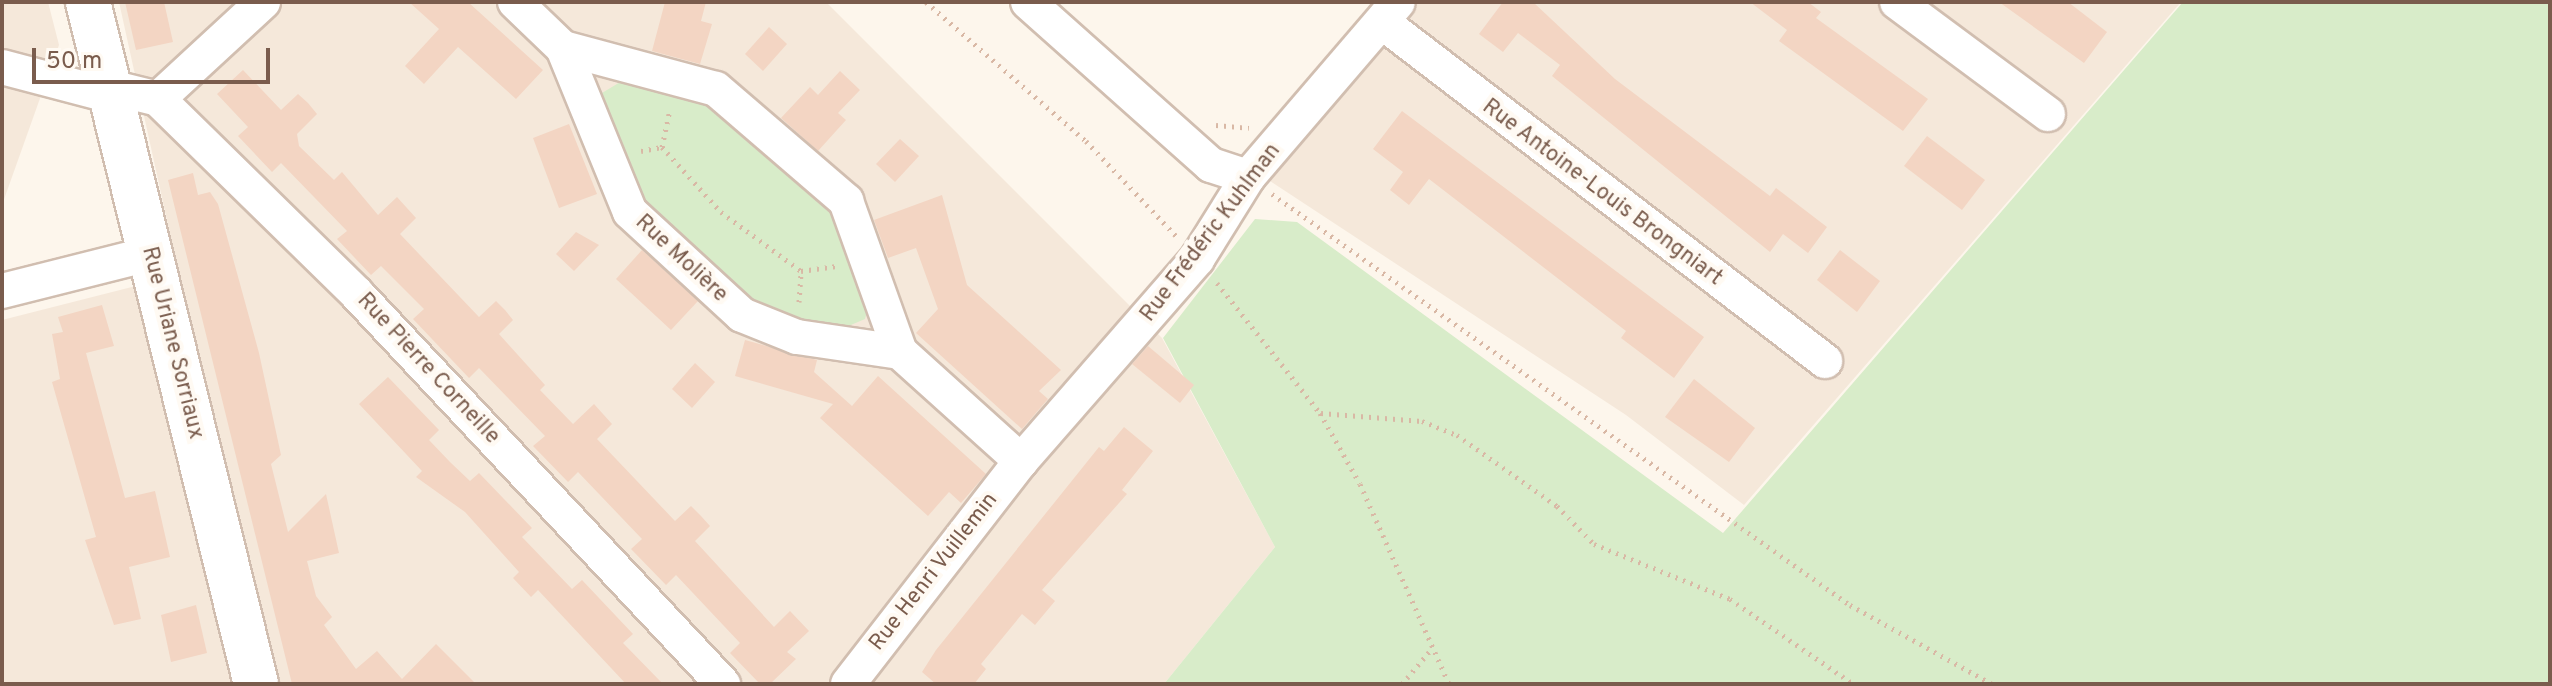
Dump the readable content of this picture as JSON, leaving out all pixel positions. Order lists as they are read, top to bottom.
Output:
{
  "streets": {
    "street": [
      "Rue Antoine-Louis Brongniart",
      "Rue Frédéric Kuhlman",
      "Rue Molière",
      "Rue Uriane Sorriaux",
      "Rue Pierre Corneille",
      "Rue Henri Vuillemin"
    ]
  },
  "crossings": [
    ["Rue Antoine-Louis Brongniart", "Rue Frédéric Kuhlman"],
    ["Rue Frédéric Kuhlman", "Rue Molière"],
    ["Rue Frédéric Kuhlman", "Rue Henri Vuillemin"],
    ["Rue Molière", "Rue Henri Vuillemin"]
  ],
  "scale_bar": "50 m"
}
